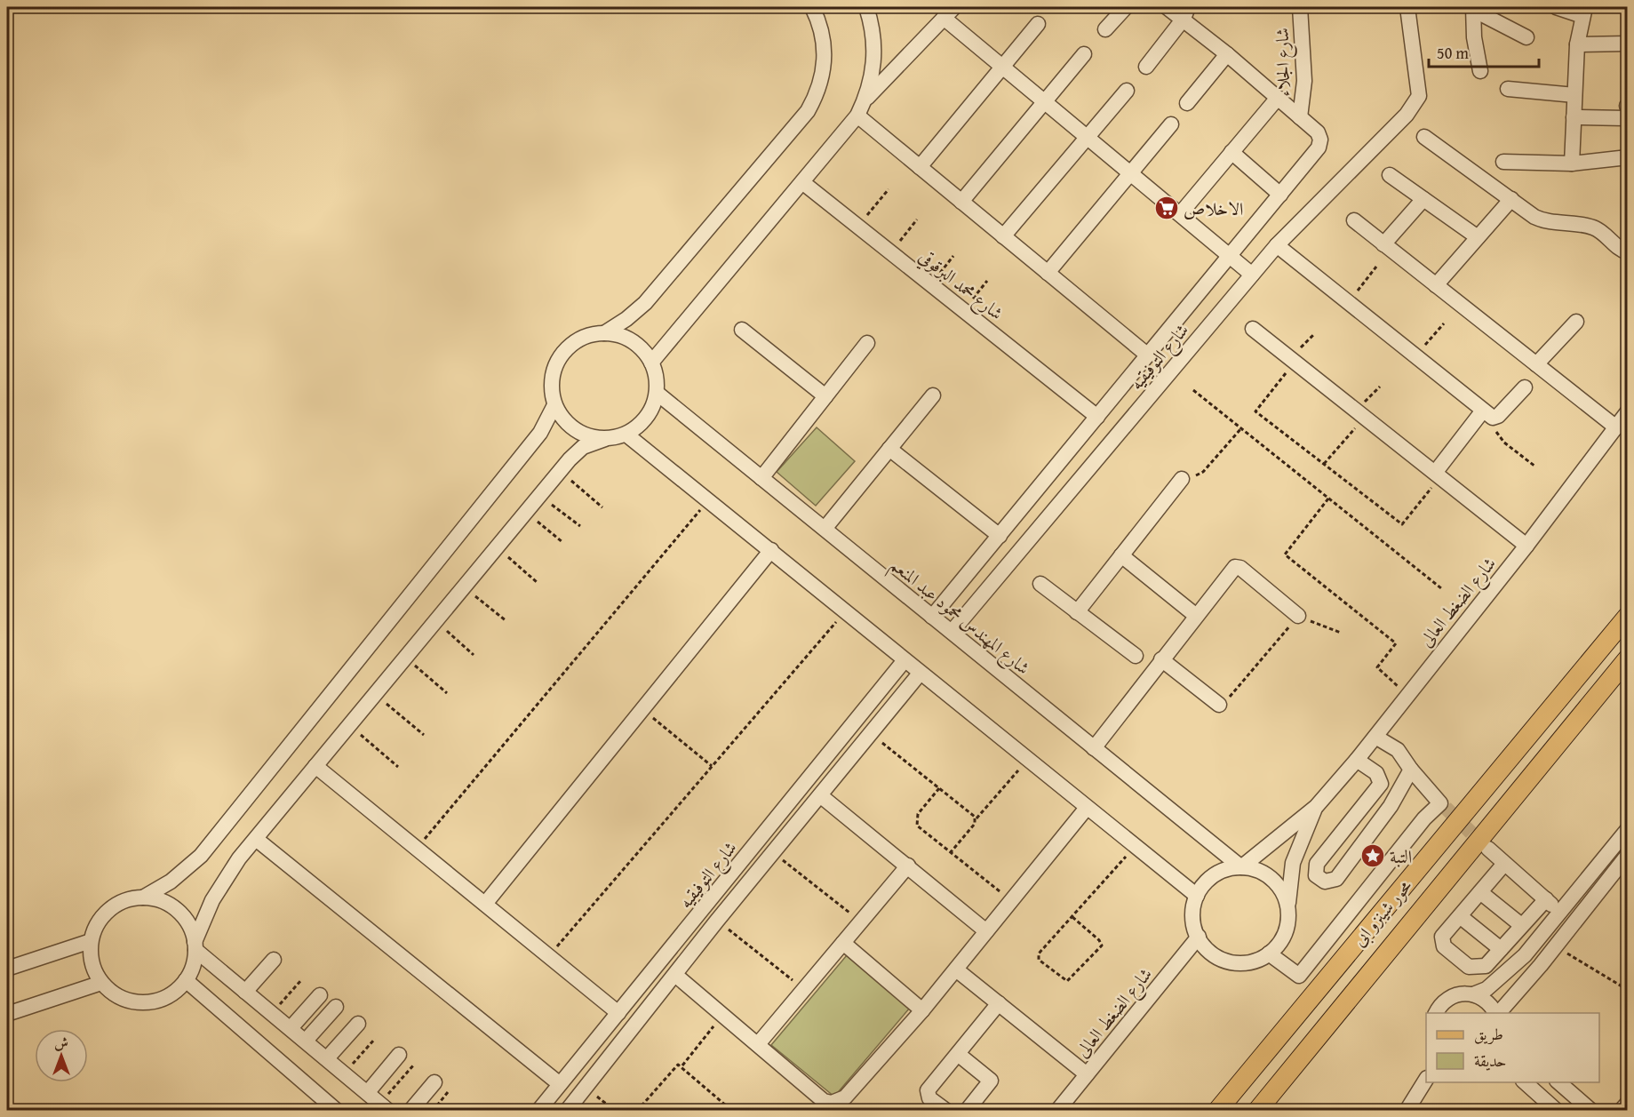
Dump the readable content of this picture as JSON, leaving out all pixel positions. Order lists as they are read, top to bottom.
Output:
{
  "streets": {
    "main road": ["محور شينزو ابى"],
    "street": [
      "شارع الجلاء",
      "شارع محمد البرقوقي",
      "شارع التوفيقيه",
      "شارع الضغط العالى",
      "شارع المهندس محمود عبد المنعم"
    ]
  },
  "crossings": [
    ["شارع الجلاء", "شارع التوفيقيه"],
    ["شارع محمد البرقوقي", "شارع التوفيقيه"],
    ["شارع التوفيقيه", "شارع المهندس محمود عبد المنعم"],
    ["شارع الضغط العالى", "شارع المهندس محمود عبد المنعم"]
  ],
  "places": {
    "supermarket": ["الاخلاص"],
    "place": ["التبة"]
  },
  "legend": ["طريق", "حديقة"],
  "scale_bar": "50 m",
  "north": "top"
}
